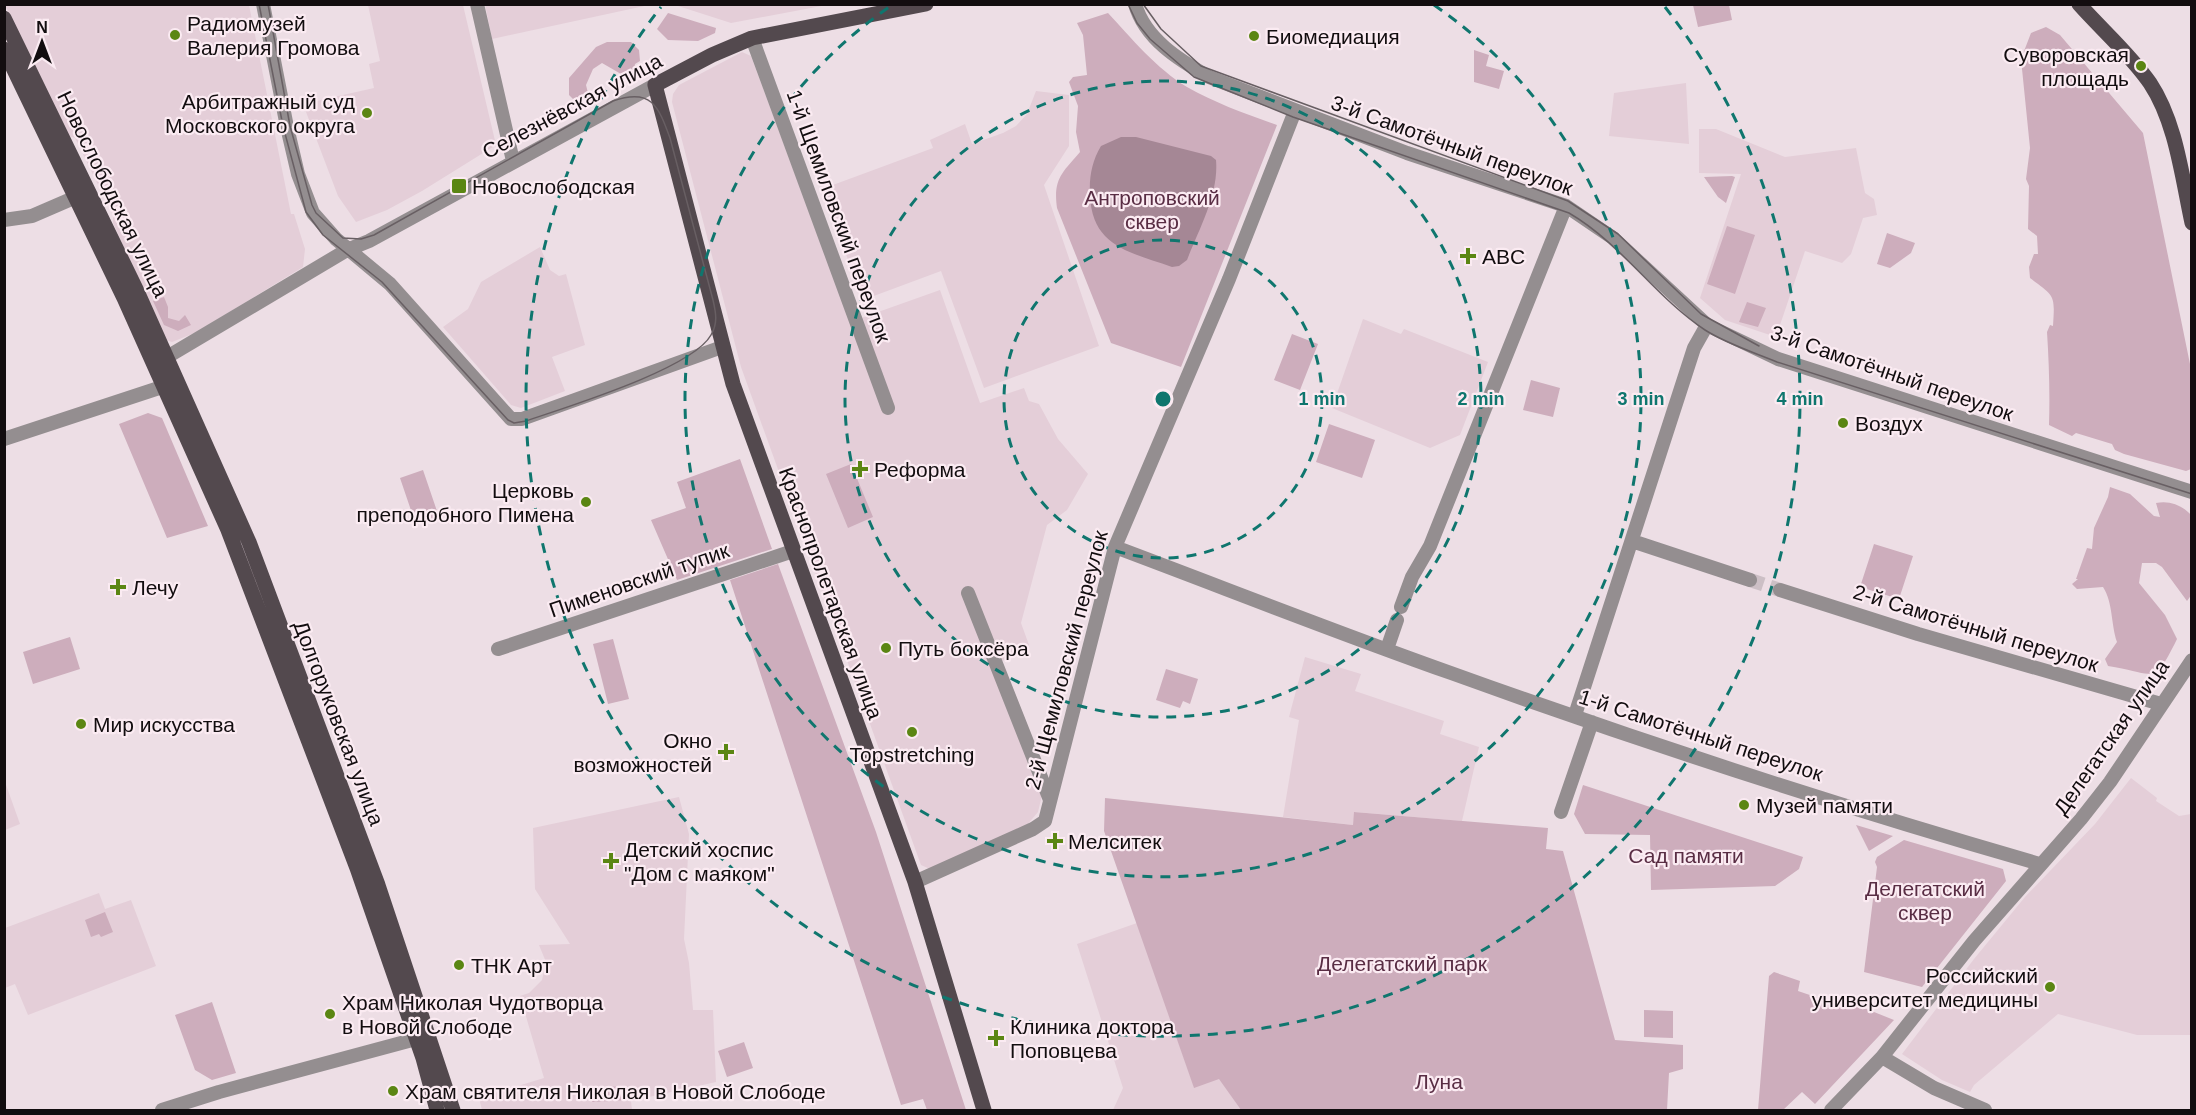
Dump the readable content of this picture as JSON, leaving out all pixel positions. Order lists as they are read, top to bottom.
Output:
{
  "streets": {
    "main road": [
      "Селезнёвская улица",
      "Новослободская улица",
      "Краснопролетарская улица",
      "Долгоруковская улица"
    ],
    "street": [
      "3-й Самотёчный переулок",
      "1-й Щемиловский переулок",
      "Пименовский тупик",
      "2-й Самотёчный переулок",
      "2-й Щемиловский переулок",
      "1-й Самотёчный переулок",
      "Делегатская улица"
    ]
  },
  "crossings": [
    ["Селезнёвская улица", "Новослободская улица"],
    ["Селезнёвская улица", "1-й Щемиловский переулок"],
    ["Селезнёвская улица", "Краснопролетарская улица"],
    ["Селезнёвская улица", "Долгоруковская улица"],
    ["3-й Самотёчный переулок", "2-й Щемиловский переулок"],
    ["Новослободская улица", "Долгоруковская улица"],
    ["Пименовский тупик", "Краснопролетарская улица"],
    ["Краснопролетарская улица", "2-й Щемиловский переулок"],
    ["2-й Самотёчный переулок", "Делегатская улица"],
    ["2-й Щемиловский переулок", "1-й Самотёчный переулок"],
    ["1-й Самотёчный переулок", "Делегатская улица"]
  ],
  "parks": [
    "Антроповский сквер",
    "Сад памяти",
    "Делегатский сквер",
    "Делегатский парк",
    "Луна"
  ],
  "places": {
    "other": [
      "Радиомузей Валерия Громова",
      "Биомедиация",
      "Суворовская площадь",
      "Арбитражный суд Московского округа",
      "Воздух",
      "Церковь преподобного Пимена",
      "Путь боксёра",
      "Мир искусства",
      "Topstretching",
      "Музей памяти",
      "ТНК Арт",
      "Российский университет медицины",
      "Храм Николая Чудотворца в Новой Слободе",
      "Храм святителя Николая в Новой Слободе"
    ],
    "transit": ["Новослободская"],
    "health": [
      "ABC",
      "Реформа",
      "Лечу",
      "Окно возможностей",
      "Мелситек",
      "Детский хоспис \"Дом с маяком\"",
      "Клиника доктора Поповцева"
    ]
  },
  "north": "top",
  "rings": [
    "1 min",
    "2 min",
    "3 min",
    "4 min"
  ]
}
